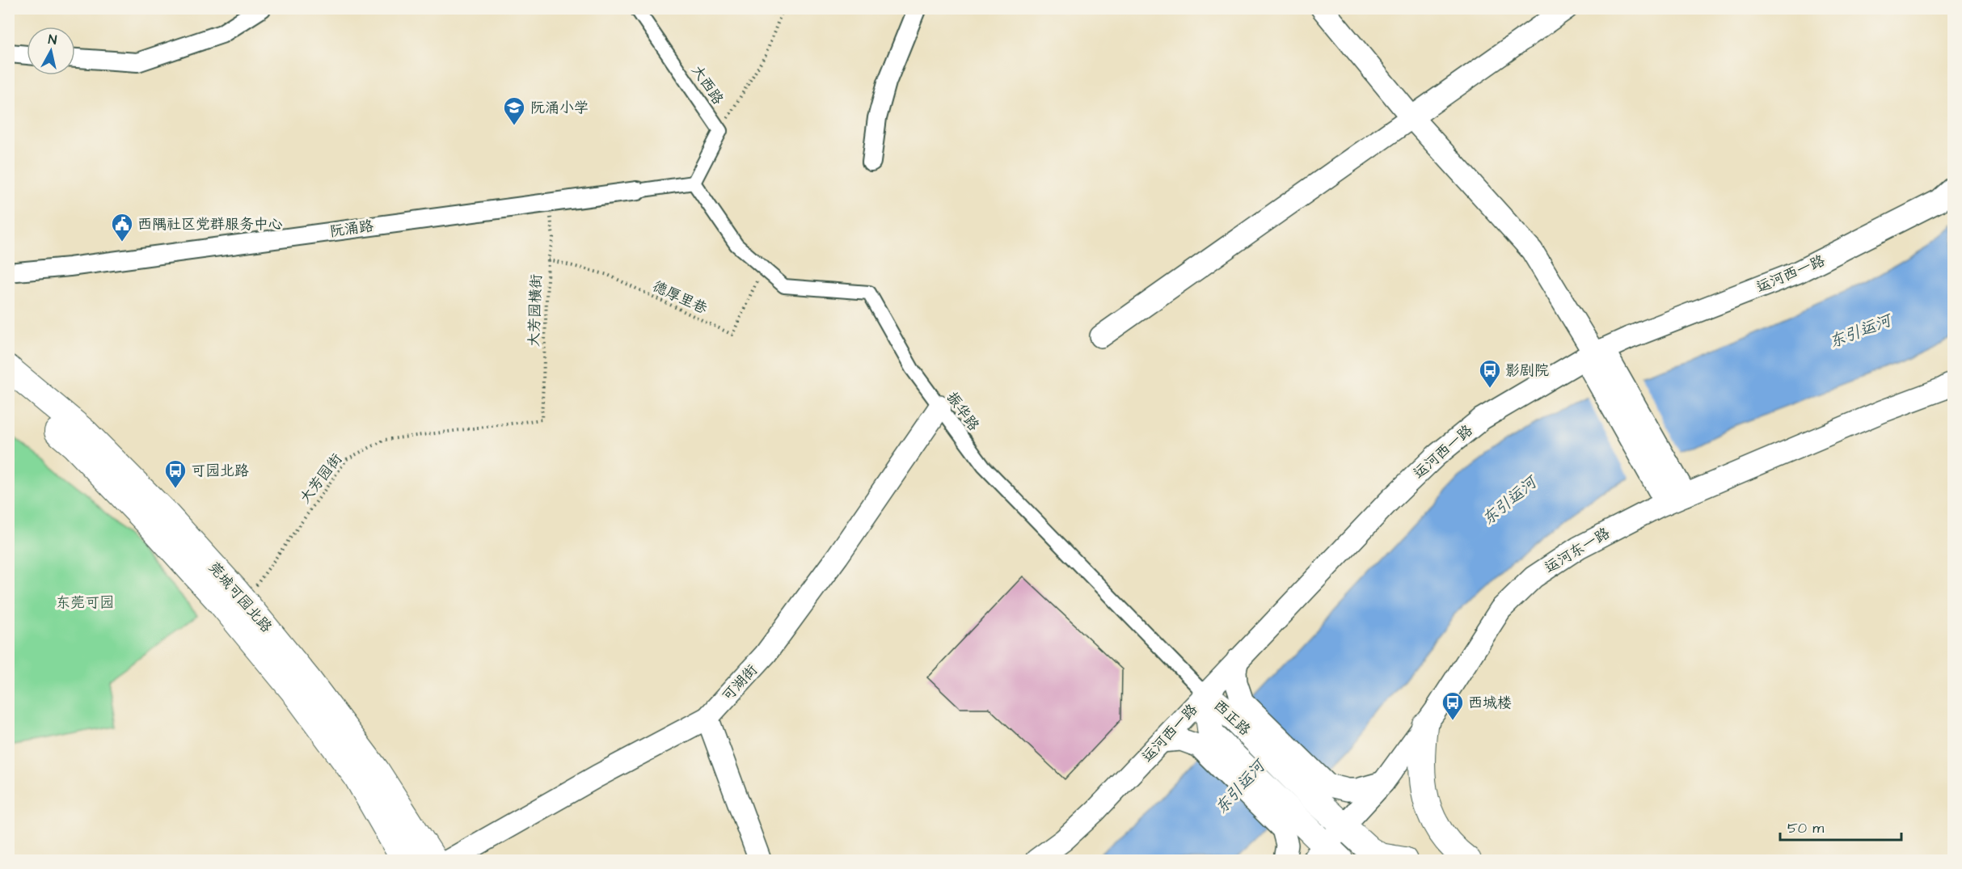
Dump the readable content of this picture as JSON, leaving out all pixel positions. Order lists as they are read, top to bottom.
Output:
{
  "streets": {
    "main road": ["莞城可园北路", "西正路"],
    "street": [
      "大西路",
      "阮涌路",
      "运河西一路",
      "振华路",
      "运河东一路",
      "可湖街"
    ],
    "path": ["德厚里巷", "大芳园横街", "大芳园街"]
  },
  "crossings": [
    ["阮涌路", "大芳园横街"],
    ["阮涌路", "振华路"],
    ["运河西一路", "振华路"],
    ["运河西一路", "西正路"],
    ["德厚里巷", "大芳园横街"],
    ["德厚里巷", "振华路"],
    ["大芳园横街", "大芳园街"],
    ["振华路", "可湖街"],
    ["振华路", "西正路"],
    ["大芳园街", "莞城可园北路"],
    ["运河东一路", "西正路"]
  ],
  "water": ["东引运河"],
  "parks": ["东莞可园"],
  "places": {
    "school or university": ["阮涌小学"],
    "public building": ["西隅社区党群服务中心"],
    "bus stop": ["影剧院", "可园北路", "西城楼"]
  },
  "scale_bar": "50 m",
  "north": "top"
}
